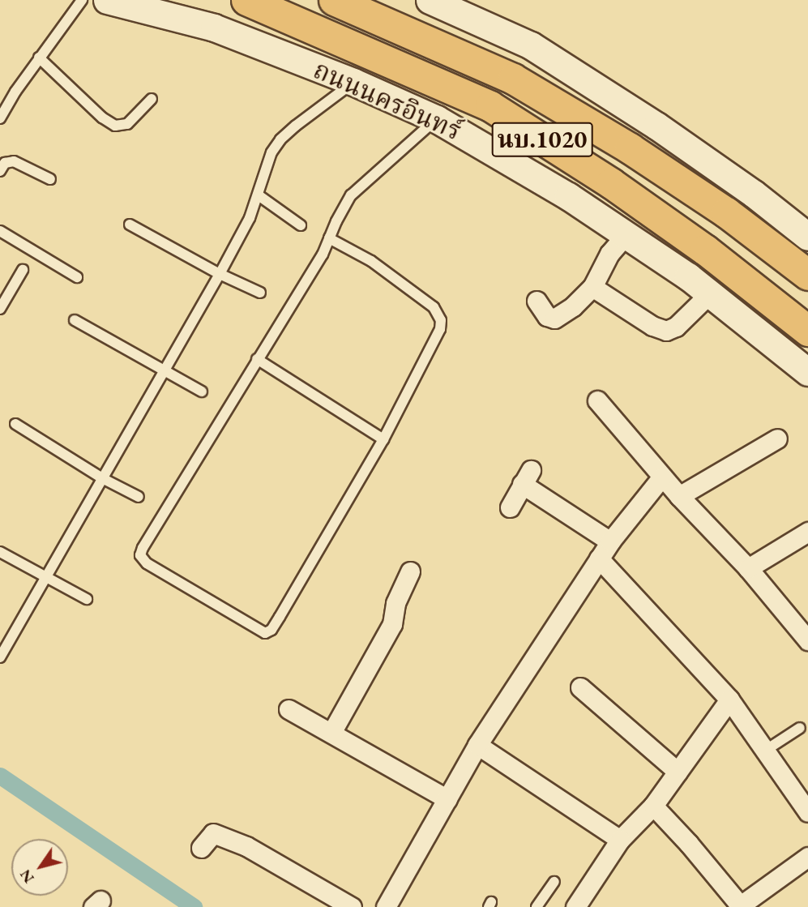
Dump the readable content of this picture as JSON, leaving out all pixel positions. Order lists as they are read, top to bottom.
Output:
{
  "streets": {
    "main road": ["ถนนนครอินทร์", "นบ.1020"]
  },
  "north": "bottom left"
}
